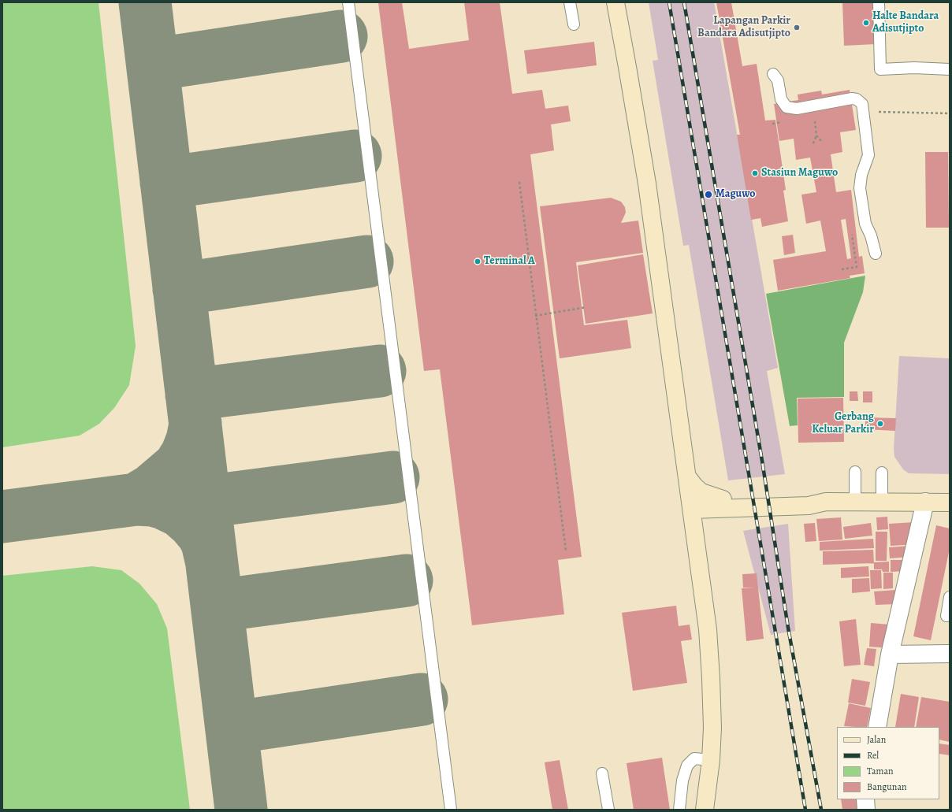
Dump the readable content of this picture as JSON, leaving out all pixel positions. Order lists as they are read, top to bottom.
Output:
{
  "places": [
    "Halte Bandara Adisutjipto",
    "Lapangan Parkir Bandara Adisutjipto",
    "Stasiun Maguwo",
    "Maguwo",
    "Terminal A",
    "Gerbang Keluar Parkir"
  ],
  "legend": [
    "Jalan",
    "Rel",
    "Taman",
    "Bangunan"
  ]
}
